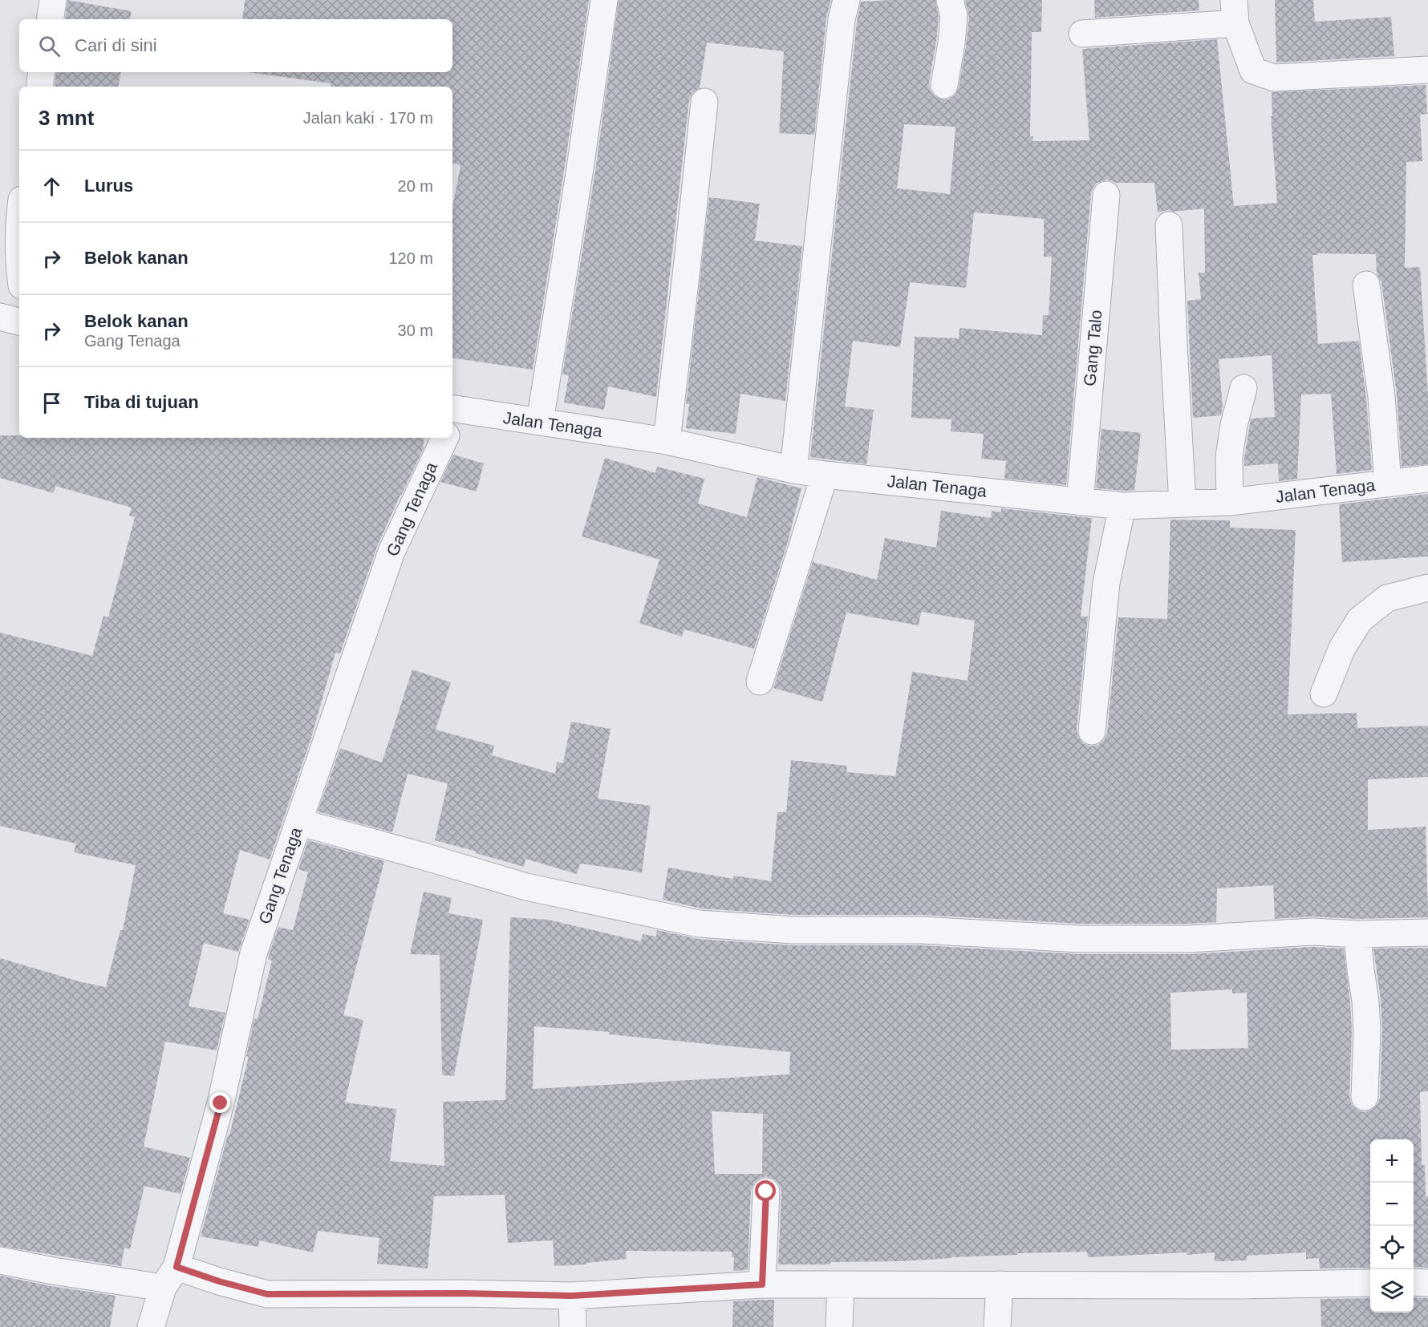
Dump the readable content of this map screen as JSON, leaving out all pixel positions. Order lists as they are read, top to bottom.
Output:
{
  "streets": {
    "street": ["Gang Talo", "Jalan Tenaga", "Gang Tenaga"]
  },
  "crossings": [
    ["Gang Talo", "Jalan Tenaga"]
  ],
  "page": {
    "search": "Cari di sini",
    "heading": ["3 mnt", "Jalan kaki · 170 m"],
    "list": [
      ["Lurus", "20 m"],
      ["Belok kanan", "120 m"],
      ["Belok kanan", "Gang Tenaga", "30 m"],
      "Tiba di tujuan"
    ],
    "map_buttons": ["+", "−"]
  }
}
